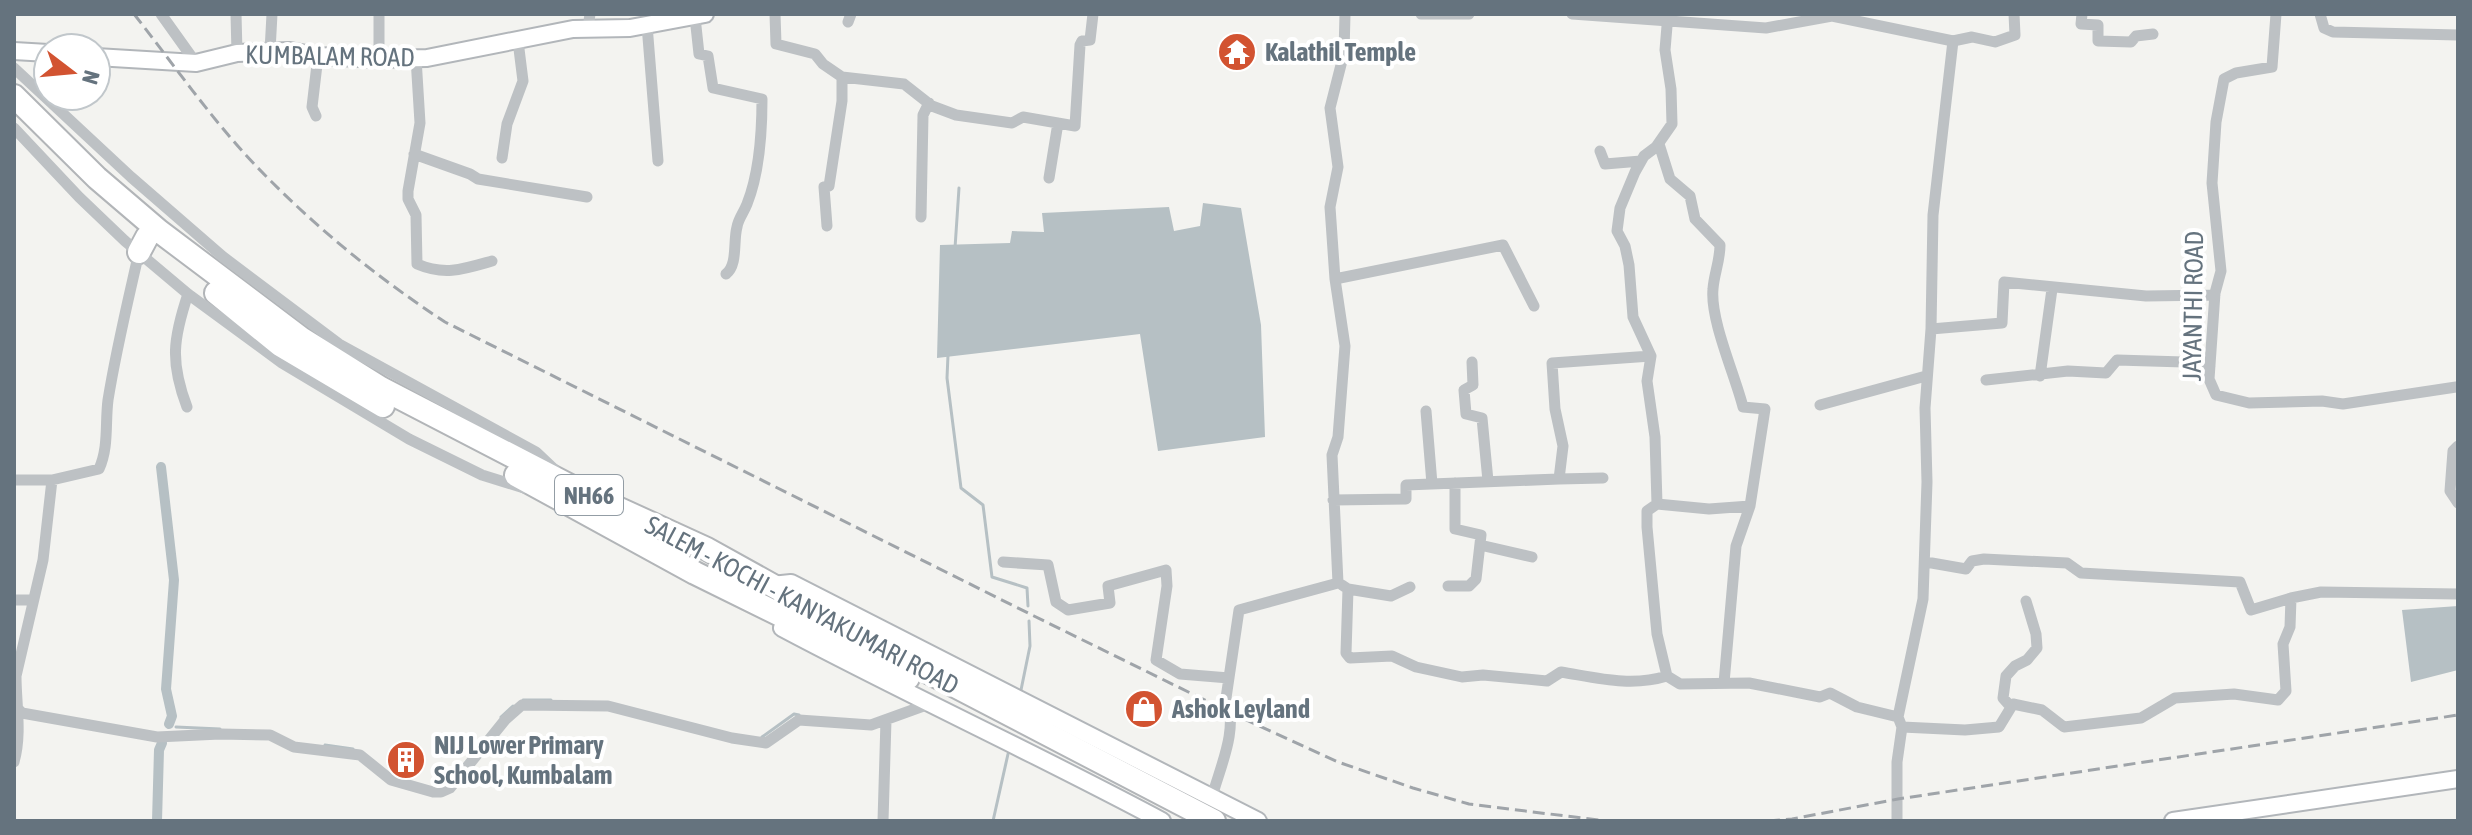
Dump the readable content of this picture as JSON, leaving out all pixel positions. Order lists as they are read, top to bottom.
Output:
{
  "streets": {
    "highway": ["NH66", "SALEM - KOCHI - KANYAKUMARI ROAD"],
    "street": ["KUMBALAM ROAD", "JAYANTHI ROAD"]
  },
  "places": {
    "temple": ["Kalathil Temple"],
    "shop": ["Ashok Leyland"],
    "building": ["NIJ Lower Primary School, Kumbalam"]
  },
  "north": "right"
}
